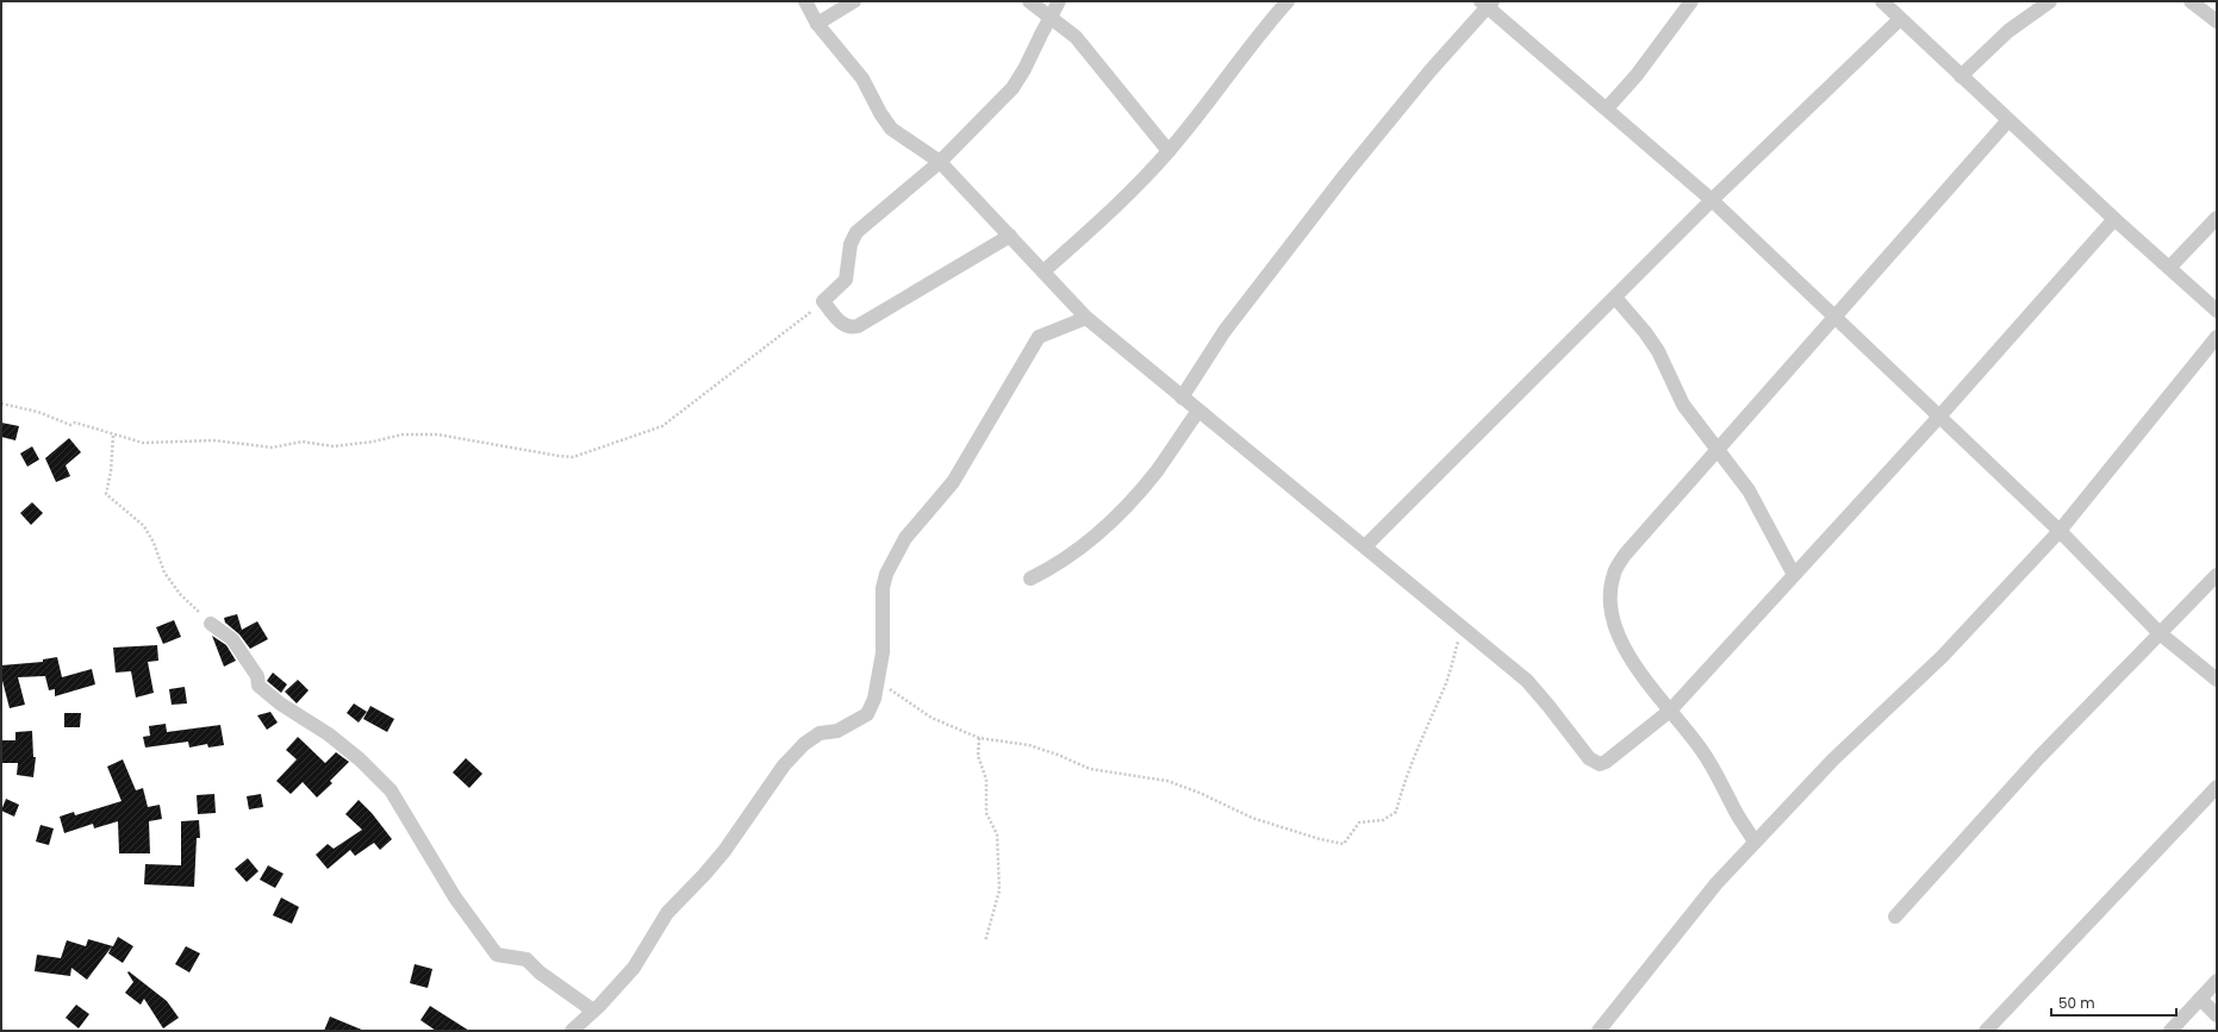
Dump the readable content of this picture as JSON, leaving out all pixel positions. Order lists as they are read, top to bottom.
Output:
{
  "scale_bar": "50 m"
}
